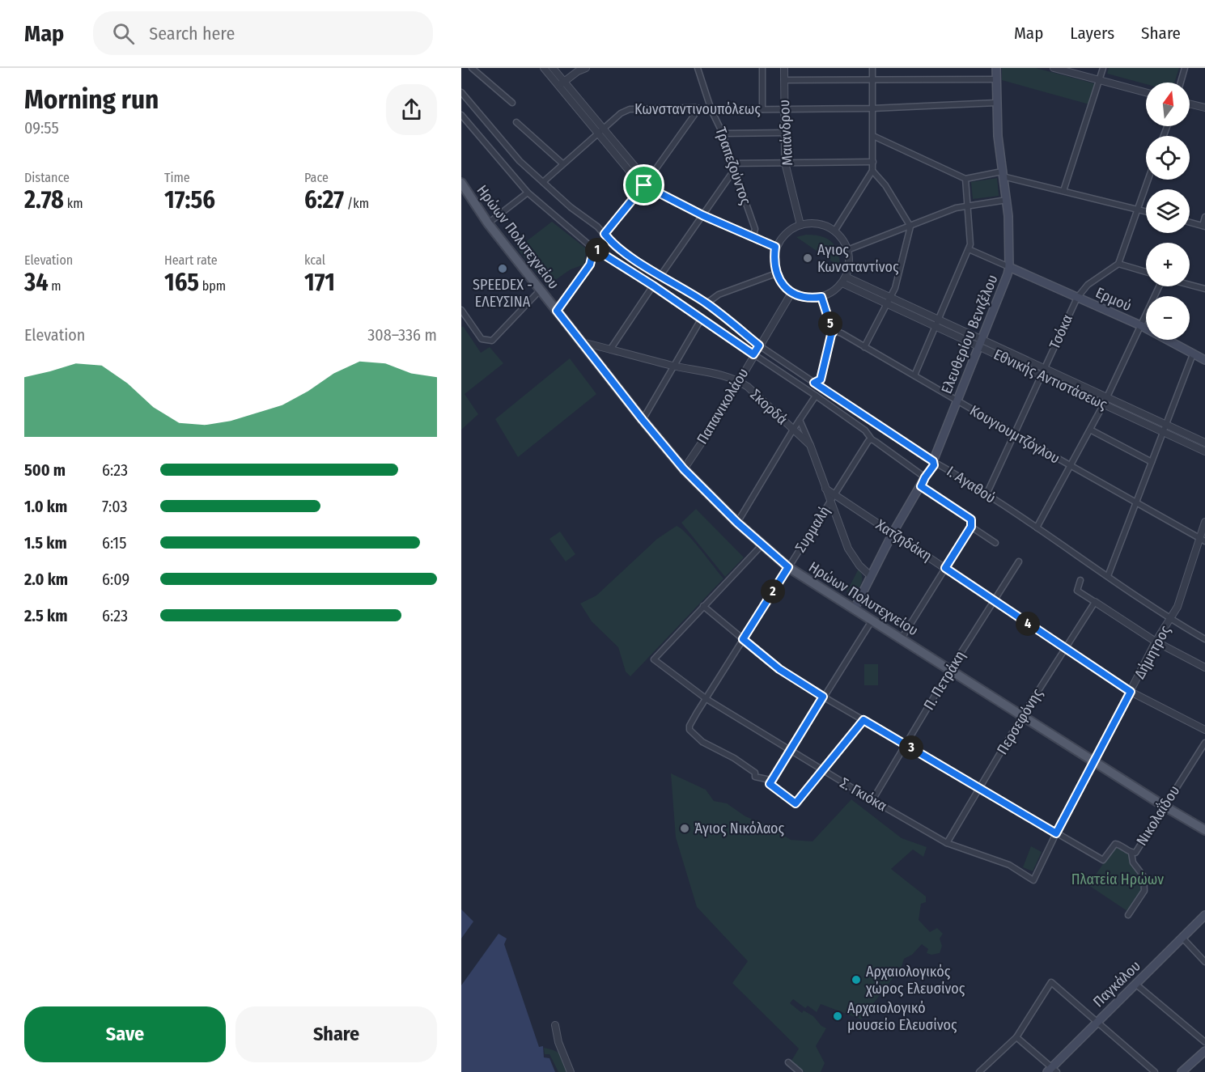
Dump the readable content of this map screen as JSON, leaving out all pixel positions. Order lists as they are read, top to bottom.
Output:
{
  "streets": {
    "main road": [
      "Ηρώων Πολυτεχνείου",
      "Ερμού",
      "Ελευθερίου Βενιζέλου",
      "Παγκάλου"
    ],
    "street": [
      "Κωνσταντινουπόλεως",
      "Μαιάνδρου",
      "Τραπεζούντος",
      "Τσόκα",
      "Εθνικής Αντιστάσεως",
      "Παπανικολάου",
      "Σκορδά",
      "Κουγιουμτζόγλου",
      "Ι. Αγαθού",
      "Συρμαλή",
      "Χατζηδάκη",
      "Δήμητρος",
      "Π. Πετράκη",
      "Περσεφόνης",
      "Σ. Γκιόκα",
      "Νικολαΐδου"
    ]
  },
  "crossings": [
    ["Κωνσταντινουπόλεως", "Μαιάνδρου"],
    ["Κωνσταντινουπόλεως", "Τραπεζούντος"],
    ["Κωνσταντινουπόλεως", "Ελευθερίου Βενιζέλου"],
    ["Κωνσταντινουπόλεως", "Ι. Αγαθού"],
    ["Μαιάνδρου", "Εθνικής Αντιστάσεως"],
    ["Μαιάνδρου", "Παπανικολάου"],
    ["Ηρώων Πολυτεχνείου", "Ελευθερίου Βενιζέλου"],
    ["Ηρώων Πολυτεχνείου", "Παπανικολάου"],
    ["Ηρώων Πολυτεχνείου", "Σκορδά"],
    ["Ηρώων Πολυτεχνείου", "Συρμαλή"],
    ["Ηρώων Πολυτεχνείου", "Δήμητρος"],
    ["Ηρώων Πολυτεχνείου", "Π. Πετράκη"],
    ["Ηρώων Πολυτεχνείου", "Περσεφόνης"],
    ["Ηρώων Πολυτεχνείου", "Νικολαΐδου"],
    ["Ερμού", "Τσόκα"],
    ["Ερμού", "Ελευθερίου Βενιζέλου"],
    ["Τσόκα", "Εθνικής Αντιστάσεως"],
    ["Τσόκα", "Κουγιουμτζόγλου"],
    ["Τσόκα", "Ι. Αγαθού"],
    ["Ελευθερίου Βενιζέλου", "Εθνικής Αντιστάσεως"],
    ["Ελευθερίου Βενιζέλου", "Σκορδά"],
    ["Ελευθερίου Βενιζέλου", "Κουγιουμτζόγλου"],
    ["Ελευθερίου Βενιζέλου", "Ι. Αγαθού"],
    ["Ελευθερίου Βενιζέλου", "Χατζηδάκη"],
    ["Εθνικής Αντιστάσεως", "Παπανικολάου"],
    ["Παπανικολάου", "Σκορδά"],
    ["Παπανικολάου", "Ι. Αγαθού"],
    ["Σκορδά", "Συρμαλή"],
    ["Σκορδά", "Χατζηδάκη"],
    ["Κουγιουμτζόγλου", "Δήμητρος"],
    ["Ι. Αγαθού", "Δήμητρος"],
    ["Συρμαλή", "Χατζηδάκη"],
    ["Συρμαλή", "Σ. Γκιόκα"],
    ["Χατζηδάκη", "Δήμητρος"],
    ["Χατζηδάκη", "Π. Πετράκη"],
    ["Χατζηδάκη", "Περσεφόνης"],
    ["Δήμητρος", "Σ. Γκιόκα"],
    ["Δήμητρος", "Νικολαΐδου"],
    ["Π. Πετράκη", "Σ. Γκιόκα"],
    ["Περσεφόνης", "Σ. Γκιόκα"]
  ],
  "parks": ["Πλατεία Ηρώων"],
  "places": [
    "Αγιος Κωνσταντίνος",
    "SPEEDEX - ΕΛΕΥΣΙΝΑ",
    "Άγιος Νικόλαος",
    "Αρχαιολογικός χώρος Ελευσίνος",
    "Αρχαιολογικό μουσείο Ελευσίνος"
  ],
  "north": "top",
  "page": {
    "header": "Map",
    "search": "Search here",
    "nav": ["Map", "Layers", "Share"],
    "heading": ["Morning run", "09:55"],
    "map_buttons": ["+", "−"],
    "stats": [
      ["Distance", "2.78 km"],
      ["Time", "17:56"],
      ["Pace", "6:27 /km"],
      ["Elevation", "34 m"],
      ["Heart rate", "165 bpm"],
      ["kcal", "171"]
    ],
    "pins": [
      "1",
      "5",
      "2",
      "4",
      "3"
    ],
    "chart": ["Elevation", "308–336 m"],
    "list": [
      {
        "name": "500 m",
        "note": "6:23"
      },
      {
        "name": "1.0 km",
        "note": "7:03"
      },
      {
        "name": "1.5 km",
        "note": "6:15"
      },
      {
        "name": "2.0 km",
        "note": "6:09"
      },
      {
        "name": "2.5 km",
        "note": "6:23"
      }
    ],
    "buttons": ["Save", "Share"]
  }
}
